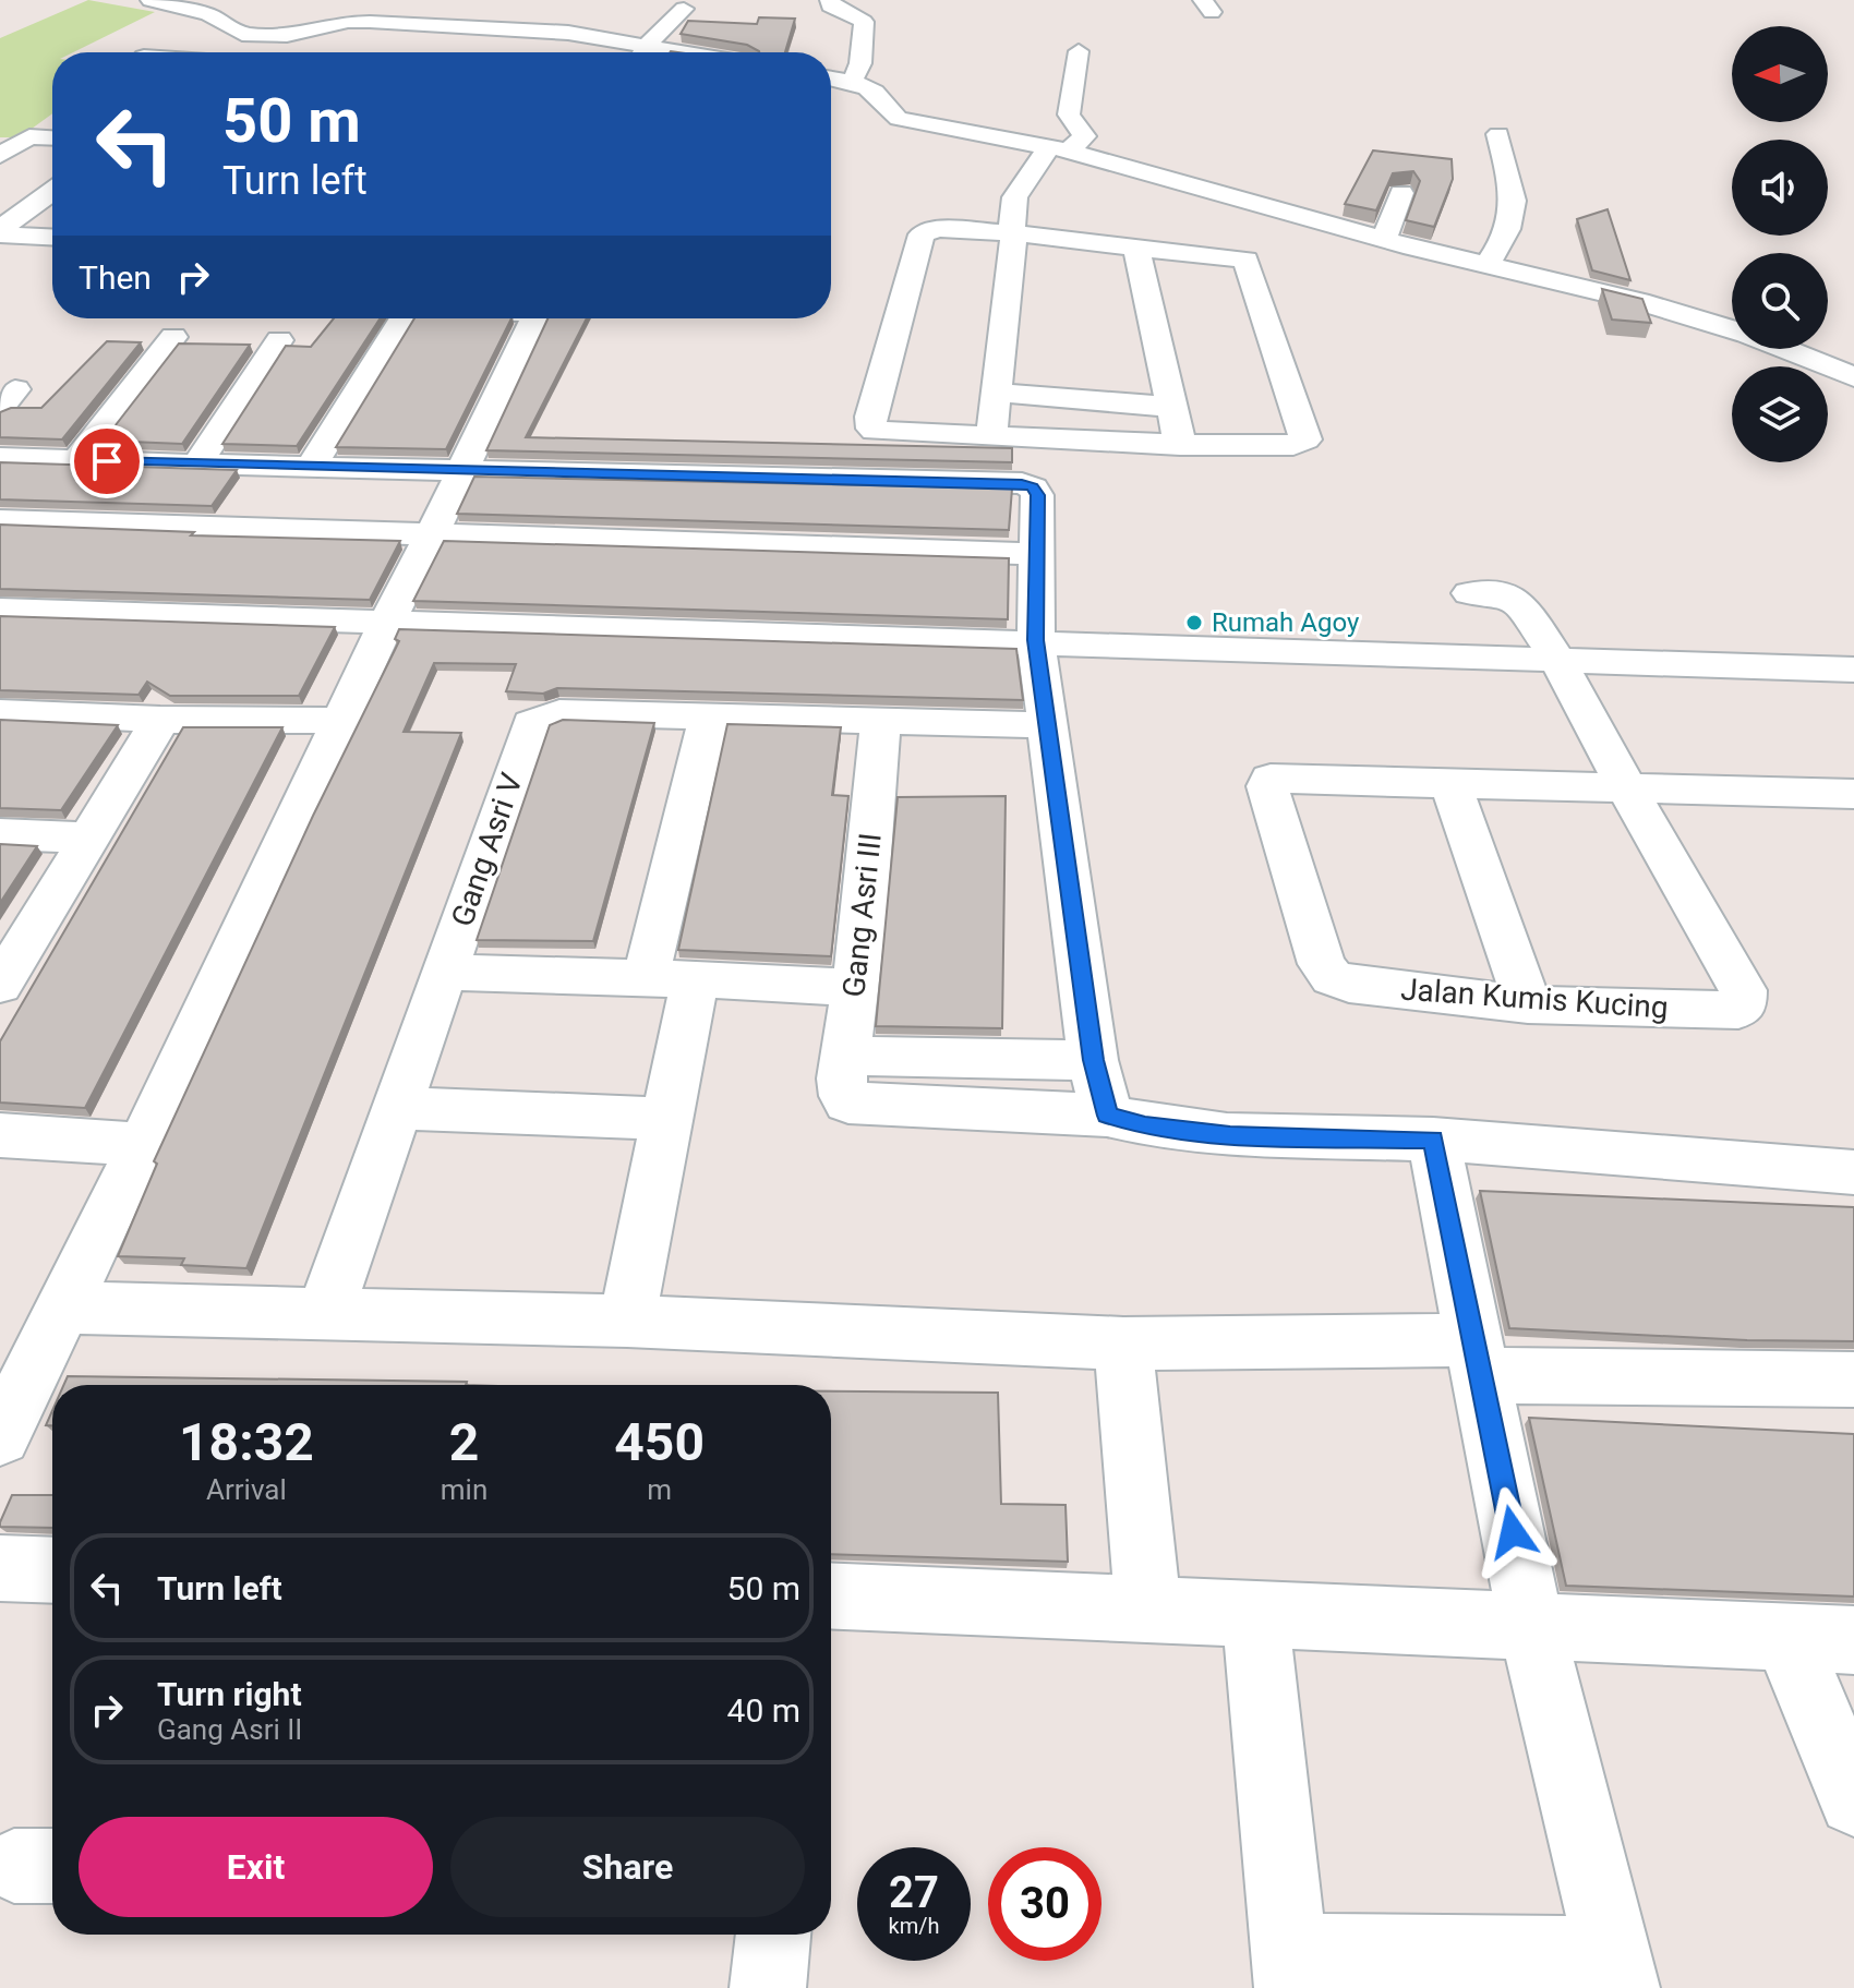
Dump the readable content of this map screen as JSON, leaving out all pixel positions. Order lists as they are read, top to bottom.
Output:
{
  "streets": {
    "street": ["Gang Asri V", "Gang Asri III", "Jalan Kumis Kucing"]
  },
  "places": ["Rumah Agoy"],
  "north": "left",
  "page": {
    "turn": ["50 m", "Turn left"],
    "then": "Then",
    "eta": [
      "18:32",
      "Arrival",
      "2",
      "min",
      "450",
      "m"
    ],
    "list": [
      {
        "name": "Turn left",
        "value": "50 m"
      },
      {
        "name": "Turn right",
        "note": "Gang Asri II",
        "value": "40 m"
      }
    ],
    "buttons": ["Exit", "Share"],
    "speed": "27 km/h",
    "limit": "30"
  }
}
